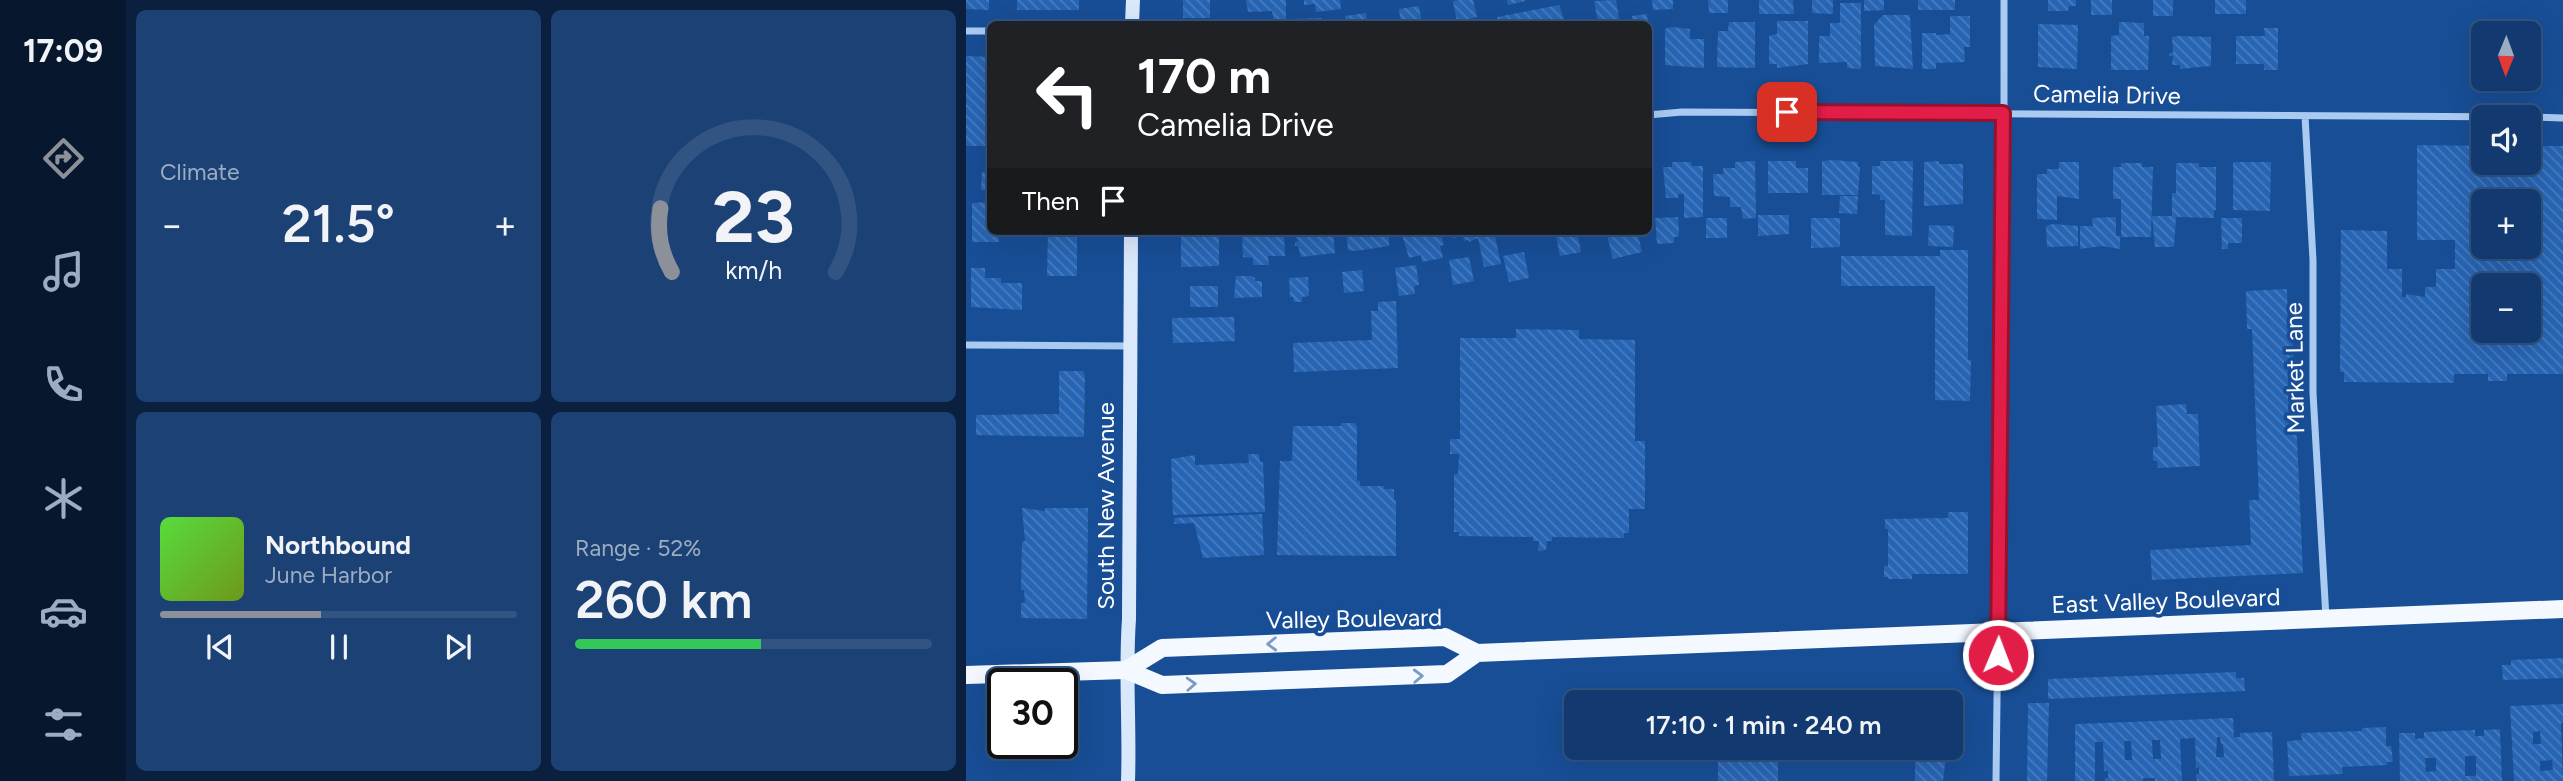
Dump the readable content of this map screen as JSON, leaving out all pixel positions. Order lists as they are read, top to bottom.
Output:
{
  "streets": {
    "main road": ["South New Avenue", "East Valley Boulevard", "Valley Boulevard"],
    "street": ["Camelia Drive", "Market Lane"]
  },
  "crossings": [
    ["Camelia Drive", "Market Lane"],
    ["Market Lane", "East Valley Boulevard"],
    ["South New Avenue", "Valley Boulevard"],
    ["East Valley Boulevard", "Valley Boulevard"]
  ],
  "north": "bottom",
  "page": {
    "tabs": "17:09",
    "tile": [
      "Climate",
      ["Range · 52%", "260 km"]
    ],
    "map_buttons": ["+", "−"],
    "turn": ["170 m", "Camelia Drive"],
    "then": "Then",
    "heat": ["−", "21.5°", "+"],
    "song": ["Northbound", "June Harbor"],
    "limit": "30",
    "trip": "17:10 · 1 min · 240 m",
    "gauge": ["23", "km/h"]
  }
}
